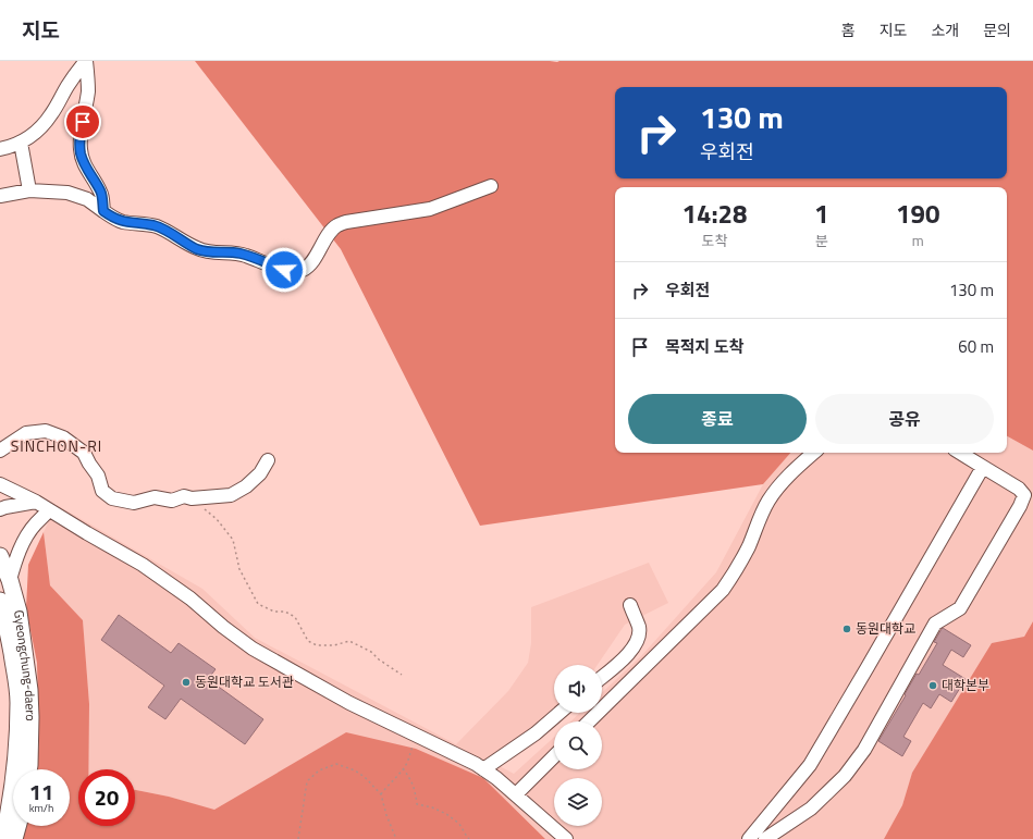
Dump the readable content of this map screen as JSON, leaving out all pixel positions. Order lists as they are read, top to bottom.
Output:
{
  "streets": {
    "main road": ["Gyeongchung-daero"]
  },
  "districts": ["SINCHON-RI"],
  "places": ["동원대학교", "동원대학교 도서관", "대학본부"],
  "page": {
    "header": "지도",
    "nav": [
      "홈",
      "지도",
      "소개",
      "문의"
    ],
    "turn": ["130 m", "우회전"],
    "eta": [
      "14:28",
      "도착",
      "1",
      "분",
      "190",
      "m"
    ],
    "list": [
      {
        "name": "우회전",
        "value": "130 m"
      },
      {
        "name": "목적지 도착",
        "value": "60 m"
      }
    ],
    "buttons": ["종료", "공유"],
    "speed": "11 km/h",
    "limit": "20"
  }
}
